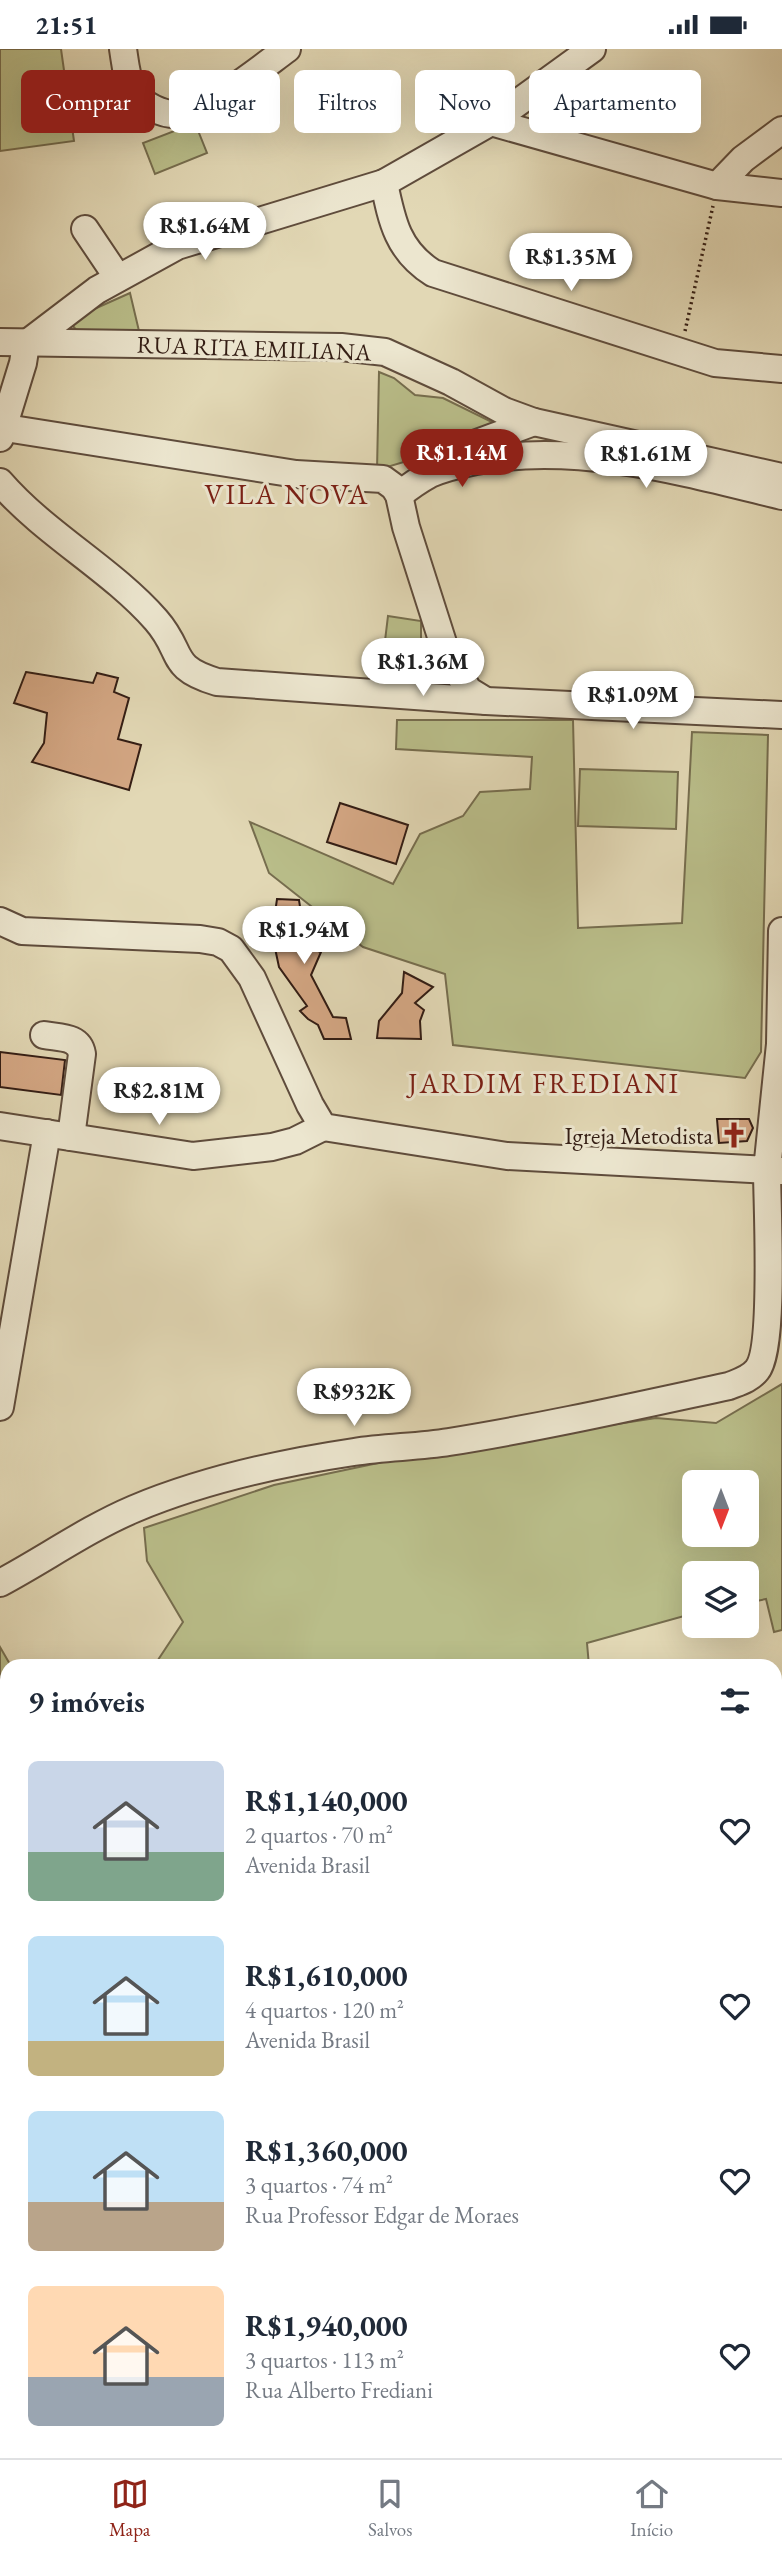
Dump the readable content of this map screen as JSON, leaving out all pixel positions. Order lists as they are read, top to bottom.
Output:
{
  "streets": {
    "street": ["RUA RITA EMILIANA"]
  },
  "districts": ["VILA NOVA", "JARDIM FREDIANI"],
  "places": {
    "church": ["Igreja Metodista"]
  },
  "north": "bottom",
  "page": {
    "status": "21:51",
    "chip": [
      "Comprar",
      "Alugar",
      "Filtros",
      "Novo",
      "Apartamento"
    ],
    "price": [
      "R$1.64M",
      "R$1.35M",
      "R$1.14M",
      "R$1.61M",
      "R$1.36M",
      "R$1.09M",
      "R$1.94M",
      "R$2.81M",
      "R$932K"
    ],
    "heading": "9 imóveis",
    "list": [
      {
        "name": "R$1,140,000",
        "note": "2 quartos · 70 m² · Avenida Brasil"
      },
      {
        "name": "R$1,610,000",
        "note": "4 quartos · 120 m² · Avenida Brasil"
      },
      {
        "name": "R$1,360,000",
        "note": "3 quartos · 74 m² · Rua Professor Edgar de Moraes"
      },
      {
        "name": "R$1,940,000",
        "note": "3 quartos · 113 m² · Rua Alberto Frediani"
      }
    ],
    "tabs": ["Mapa", "Salvos", "Início"]
  }
}
